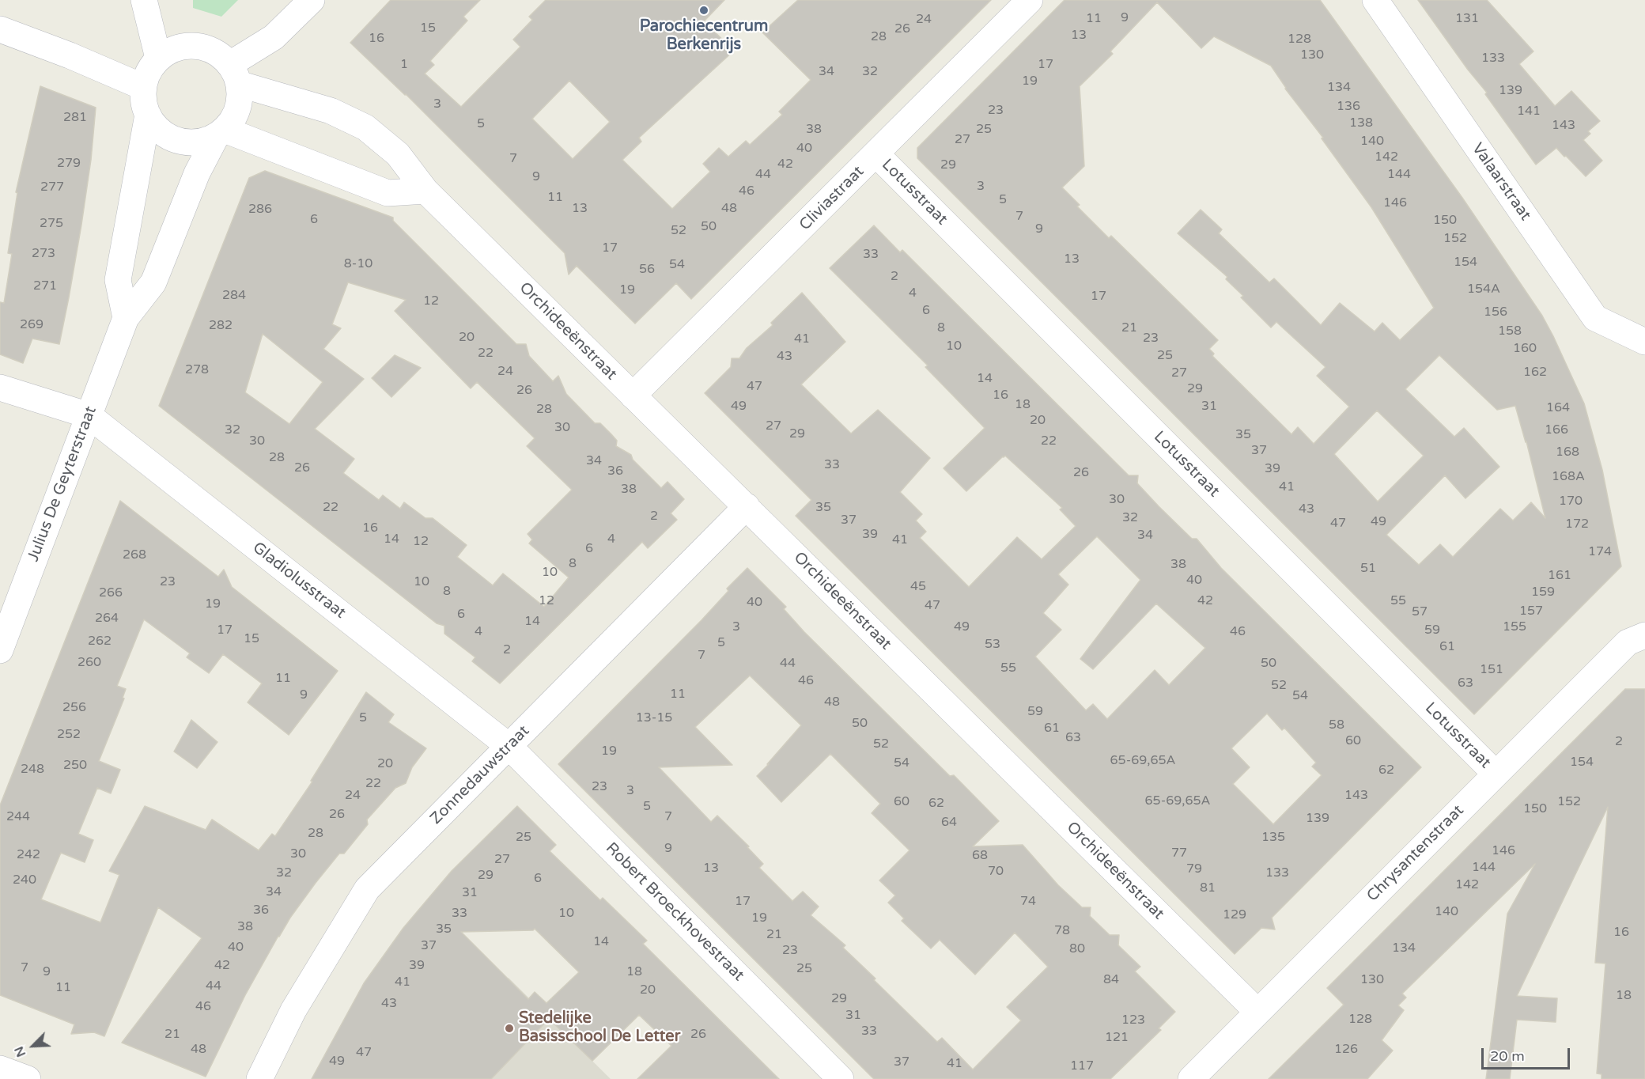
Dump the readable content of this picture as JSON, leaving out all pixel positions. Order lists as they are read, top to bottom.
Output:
{
  "streets": {
    "street": [
      "Valaarstraat",
      "Lotusstraat",
      "Cliviastraat",
      "Orchideeënstraat",
      "Julius De Geyterstraat",
      "Gladiolusstraat",
      "Zonnedauwstraat",
      "Chrysantenstraat",
      "Robert Broeckhovestraat"
    ]
  },
  "crossings": [
    ["Lotusstraat", "Cliviastraat"],
    ["Lotusstraat", "Chrysantenstraat"],
    ["Cliviastraat", "Orchideeënstraat"],
    ["Orchideeënstraat", "Julius De Geyterstraat"],
    ["Orchideeënstraat", "Zonnedauwstraat"],
    ["Orchideeënstraat", "Chrysantenstraat"],
    ["Julius De Geyterstraat", "Gladiolusstraat"],
    ["Gladiolusstraat", "Zonnedauwstraat"],
    ["Gladiolusstraat", "Robert Broeckhovestraat"],
    ["Zonnedauwstraat", "Robert Broeckhovestraat"]
  ],
  "places": ["Parochiecentrum Berkenrijs", "Stedelijke Basisschool De Letter"],
  "house_numbers": [
    "9",
    "11",
    "131",
    "24",
    "15",
    "26",
    "13",
    "28",
    "16",
    "128",
    "130",
    "133",
    "1",
    "17",
    "34",
    "32",
    "19",
    "134",
    "139",
    "3",
    "136",
    "23",
    "141",
    "281",
    "138",
    "5",
    "143",
    "38",
    "25",
    "27",
    "140",
    "40",
    "142",
    "7",
    "279",
    "42",
    "29",
    "44",
    "144",
    "9",
    "3",
    "277",
    "46",
    "11",
    "5",
    "146",
    "13",
    "48",
    "286",
    "7",
    "6",
    "150",
    "275",
    "50",
    "9",
    "52",
    "152",
    "17",
    "273",
    "33",
    "13",
    "154",
    "8-10",
    "54",
    "56",
    "2",
    "271",
    "154A",
    "19",
    "4",
    "284",
    "17",
    "12",
    "6",
    "156",
    "269",
    "282",
    "8",
    "21",
    "158",
    "20",
    "23",
    "41",
    "10",
    "160",
    "22",
    "25",
    "43",
    "278",
    "24",
    "162",
    "27",
    "14",
    "47",
    "29",
    "26",
    "16",
    "18",
    "49",
    "31",
    "164",
    "28",
    "20",
    "27",
    "30",
    "32",
    "166",
    "29",
    "35",
    "30",
    "22",
    "37",
    "168",
    "28",
    "34",
    "33",
    "26",
    "39",
    "36",
    "26",
    "168A",
    "41",
    "38",
    "30",
    "170",
    "22",
    "35",
    "43",
    "2",
    "32",
    "37",
    "49",
    "47",
    "172",
    "16",
    "39",
    "34",
    "14",
    "4",
    "41",
    "12",
    "6",
    "174",
    "268",
    "8",
    "38",
    "51",
    "10",
    "161",
    "40",
    "23",
    "10",
    "45",
    "8",
    "159",
    "266",
    "12",
    "42",
    "55",
    "40",
    "19",
    "47",
    "157",
    "57",
    "6",
    "264",
    "14",
    "3",
    "49",
    "155",
    "17",
    "59",
    "4",
    "46",
    "15",
    "262",
    "5",
    "53",
    "61",
    "2",
    "7",
    "260",
    "44",
    "50",
    "55",
    "151",
    "11",
    "46",
    "63",
    "52",
    "11",
    "9",
    "54",
    "48",
    "256",
    "59",
    "5",
    "13-15",
    "50",
    "58",
    "61",
    "252",
    "63",
    "60",
    "2",
    "52",
    "19",
    "65-69,65A",
    "154",
    "54",
    "20",
    "250",
    "248",
    "62",
    "22",
    "23",
    "3",
    "24",
    "143",
    "65-69,65A",
    "60",
    "152",
    "62",
    "5",
    "150",
    "26",
    "244",
    "7",
    "139",
    "64",
    "28",
    "25",
    "135",
    "9",
    "146",
    "77",
    "30",
    "242",
    "68",
    "27",
    "144",
    "13",
    "79",
    "70",
    "32",
    "133",
    "29",
    "6",
    "240",
    "142",
    "81",
    "34",
    "31",
    "17",
    "74",
    "36",
    "140",
    "33",
    "10",
    "129",
    "19",
    "38",
    "35",
    "78",
    "16",
    "21",
    "14",
    "37",
    "40",
    "134",
    "80",
    "23",
    "42",
    "39",
    "7",
    "25",
    "9",
    "18",
    "84",
    "130",
    "41",
    "44",
    "11",
    "20",
    "18",
    "29",
    "43",
    "46",
    "31",
    "128",
    "123",
    "33",
    "21",
    "26",
    "121",
    "48",
    "126",
    "47",
    "49",
    "37",
    "41",
    "117"
  ],
  "scale_bar": "20 m",
  "north": "bottom left"
}
